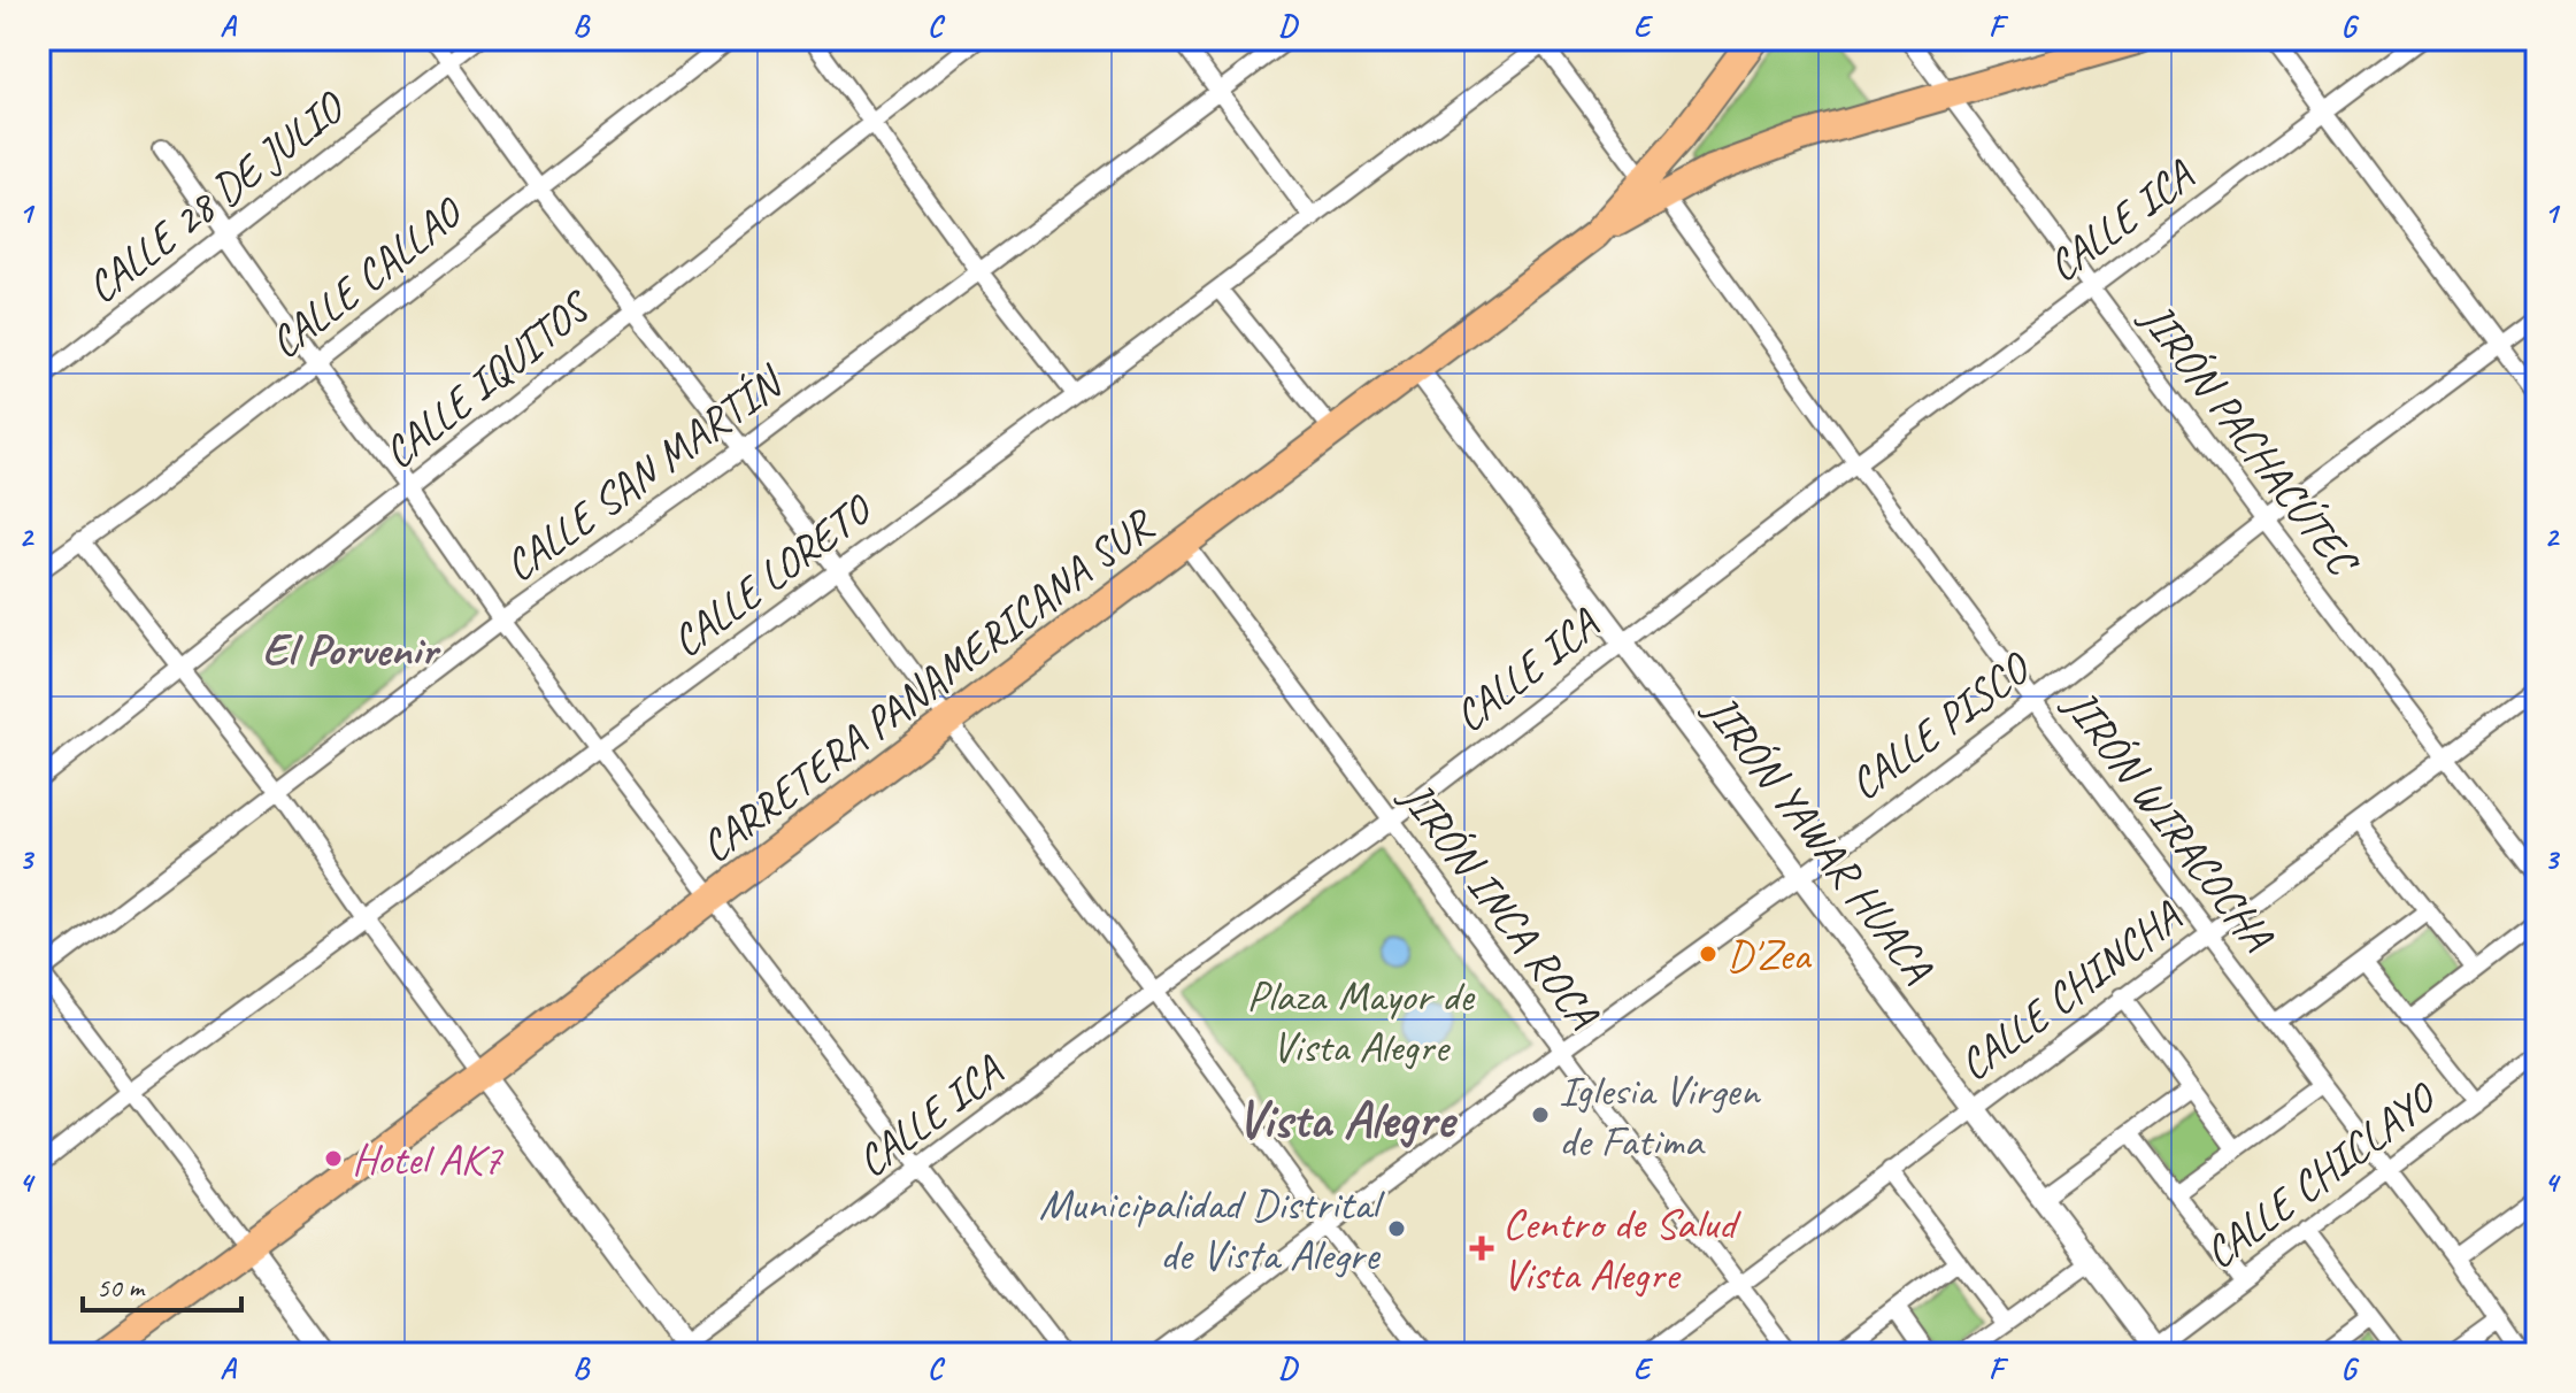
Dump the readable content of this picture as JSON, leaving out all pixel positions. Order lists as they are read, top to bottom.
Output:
{
  "streets": {
    "highway": ["CARRETERA PANAMERICANA SUR"],
    "street": [
      "CALLE 28 DE JULIO",
      "CALLE ICA",
      "CALLE CALLAO",
      "CALLE IQUITOS",
      "JIRÓN PACHACÚTEC",
      "CALLE SAN MARTÍN",
      "CALLE LORETO",
      "CALLE PISCO",
      "JIRÓN WIRACOCHA",
      "JIRÓN YAWAR HUACA",
      "JIRÓN INCA ROCA",
      "CALLE CHINCHA",
      "CALLE CHICLAYO"
    ]
  },
  "crossings": [
    ["CALLE ICA", "JIRÓN PACHACÚTEC"],
    ["CALLE ICA", "JIRÓN WIRACOCHA"],
    ["CALLE ICA", "JIRÓN YAWAR HUACA"],
    ["CALLE ICA", "JIRÓN INCA ROCA"],
    ["JIRÓN PACHACÚTEC", "CARRETERA PANAMERICANA SUR"],
    ["JIRÓN PACHACÚTEC", "CALLE PISCO"],
    ["JIRÓN PACHACÚTEC", "CALLE CHINCHA"],
    ["CALLE LORETO", "JIRÓN WIRACOCHA"],
    ["CARRETERA PANAMERICANA SUR", "JIRÓN WIRACOCHA"],
    ["CARRETERA PANAMERICANA SUR", "JIRÓN YAWAR HUACA"],
    ["CARRETERA PANAMERICANA SUR", "JIRÓN INCA ROCA"],
    ["CALLE PISCO", "JIRÓN WIRACOCHA"],
    ["CALLE PISCO", "JIRÓN YAWAR HUACA"],
    ["CALLE PISCO", "JIRÓN INCA ROCA"],
    ["JIRÓN WIRACOCHA", "CALLE CHINCHA"],
    ["JIRÓN WIRACOCHA", "CALLE CHICLAYO"],
    ["JIRÓN YAWAR HUACA", "CALLE CHINCHA"],
    ["JIRÓN YAWAR HUACA", "CALLE CHICLAYO"],
    ["JIRÓN INCA ROCA", "CALLE CHINCHA"]
  ],
  "districts": ["El Porvenir", "Vista Alegre"],
  "parks": ["Plaza Mayor de Vista Alegre"],
  "places": {
    "other": [
      "D'Zea",
      "Iglesia Virgen de Fatima",
      "Hotel AK7",
      "Municipalidad Distrital de Vista Alegre"
    ],
    "health": ["Centro de Salud Vista Alegre"]
  },
  "scale_bar": "50 m",
  "grid": {
    "columns": [
      "A",
      "B",
      "C",
      "D",
      "E",
      "F",
      "G"
    ],
    "rows": [
      "1",
      "2",
      "3",
      "4"
    ]
  }
}
